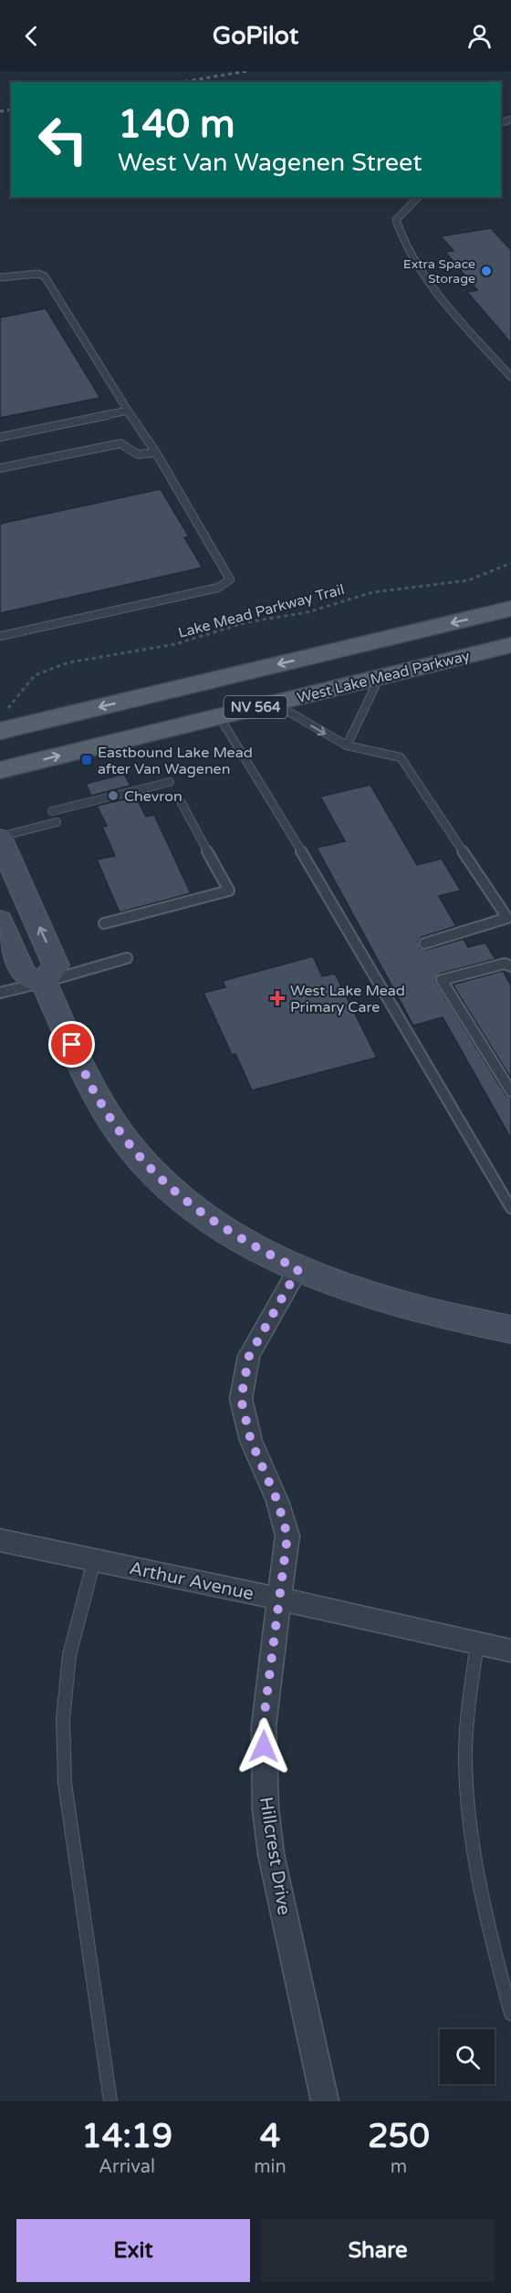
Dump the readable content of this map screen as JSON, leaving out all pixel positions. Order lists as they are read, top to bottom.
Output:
{
  "streets": {
    "main road": ["West Lake Mead Parkway", "NV 564"],
    "street": ["Arthur Avenue", "Hillcrest Drive"],
    "path": ["Lake Mead Parkway Trail"]
  },
  "crossings": [
    ["Lake Mead Parkway Trail", "NV 564"],
    ["Arthur Avenue", "Hillcrest Drive"]
  ],
  "places": {
    "other": ["Extra Space Storage", "Chevron"],
    "transit": ["Eastbound Lake Mead after Van Wagenen"],
    "health": ["West Lake Mead Primary Care"]
  },
  "page": {
    "header": "GoPilot",
    "turn": ["140 m", "West Van Wagenen Street"],
    "eta": [
      "14:19",
      "Arrival",
      "4",
      "min",
      "250",
      "m"
    ],
    "buttons": ["Exit", "Share"]
  }
}
